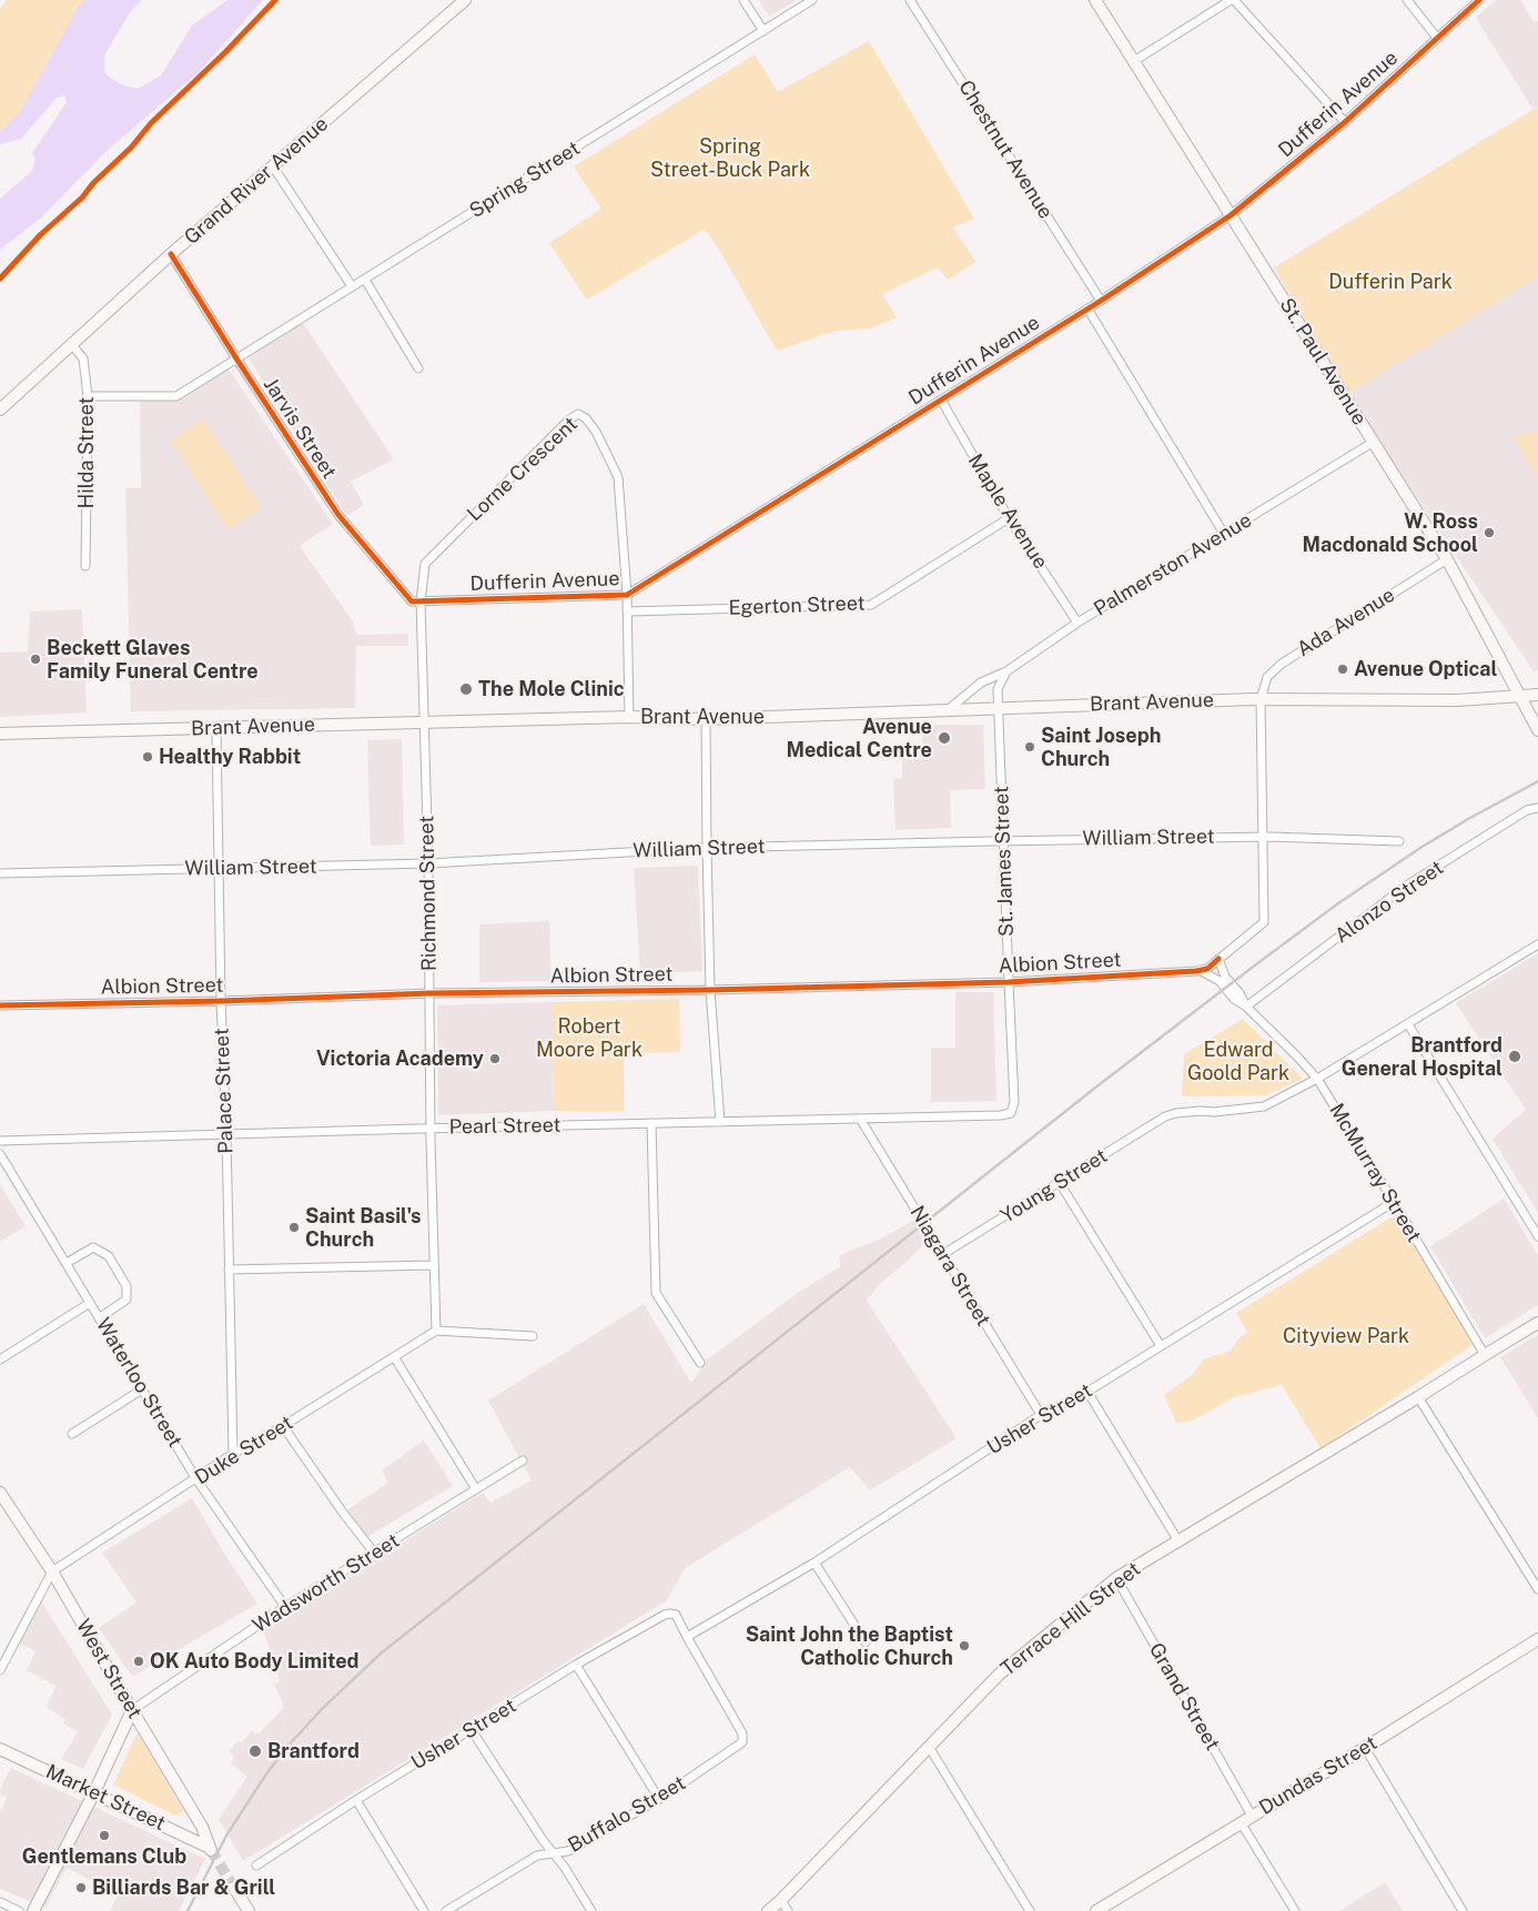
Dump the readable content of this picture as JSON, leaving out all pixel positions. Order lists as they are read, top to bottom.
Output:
{
  "streets": {
    "main road": [
      "Grand River Avenue",
      "St. Paul Avenue",
      "Brant Avenue",
      "Terrace Hill Street",
      "West Street",
      "Dundas Street",
      "Market Street"
    ],
    "street": [
      "Dufferin Avenue",
      "Chestnut Avenue",
      "Spring Street",
      "Jarvis Street",
      "Hilda Street",
      "Lorne Crescent",
      "Maple Avenue",
      "Palmerston Avenue",
      "Egerton Street",
      "Ada Avenue",
      "William Street",
      "St. James Street",
      "Richmond Street",
      "Alonzo Street",
      "Albion Street",
      "Palace Street",
      "Pearl Street",
      "McMurray Street",
      "Young Street",
      "Niagara Street",
      "Waterloo Street",
      "Usher Street",
      "Duke Street",
      "Wadsworth Street",
      "Grand Street",
      "Buffalo Street"
    ]
  },
  "crossings": [
    ["Dufferin Avenue", "Chestnut Avenue"],
    ["Dufferin Avenue", "St. Paul Avenue"],
    ["Dufferin Avenue", "Jarvis Street"],
    ["Dufferin Avenue", "Lorne Crescent"],
    ["Dufferin Avenue", "Maple Avenue"],
    ["Spring Street", "Jarvis Street"],
    ["Spring Street", "Hilda Street"],
    ["Grand River Avenue", "Jarvis Street"],
    ["Grand River Avenue", "Hilda Street"],
    ["St. Paul Avenue", "Palmerston Avenue"],
    ["St. Paul Avenue", "Ada Avenue"],
    ["St. Paul Avenue", "Brant Avenue"],
    ["Jarvis Street", "Lorne Crescent"],
    ["Lorne Crescent", "Egerton Street"],
    ["Lorne Crescent", "Brant Avenue"],
    ["Lorne Crescent", "Richmond Street"],
    ["Maple Avenue", "Palmerston Avenue"],
    ["Maple Avenue", "Egerton Street"],
    ["Palmerston Avenue", "Brant Avenue"],
    ["Ada Avenue", "Brant Avenue"],
    ["Brant Avenue", "St. James Street"],
    ["Brant Avenue", "Richmond Street"],
    ["Brant Avenue", "Palace Street"],
    ["William Street", "St. James Street"],
    ["William Street", "Richmond Street"],
    ["William Street", "Albion Street"],
    ["William Street", "Palace Street"],
    ["St. James Street", "Albion Street"],
    ["St. James Street", "Pearl Street"],
    ["Richmond Street", "Albion Street"],
    ["Richmond Street", "Pearl Street"],
    ["Richmond Street", "Duke Street"],
    ["Alonzo Street", "McMurray Street"],
    ["Albion Street", "Palace Street"],
    ["Albion Street", "McMurray Street"],
    ["Palace Street", "Pearl Street"],
    ["Palace Street", "Duke Street"],
    ["Pearl Street", "Niagara Street"],
    ["McMurray Street", "Young Street"],
    ["McMurray Street", "Usher Street"],
    ["McMurray Street", "Terrace Hill Street"],
    ["Young Street", "Niagara Street"],
    ["Niagara Street", "Usher Street"],
    ["Waterloo Street", "Duke Street"],
    ["Waterloo Street", "Wadsworth Street"],
    ["Usher Street", "Buffalo Street"],
    ["Duke Street", "West Street"],
    ["Wadsworth Street", "West Street"],
    ["Terrace Hill Street", "Grand Street"],
    ["West Street", "Market Street"],
    ["Grand Street", "Dundas Street"]
  ],
  "parks": [
    "Spring Street-Buck Park",
    "Dufferin Park",
    "Robert Moore Park",
    "Edward Goold Park",
    "Cityview Park"
  ],
  "places": [
    "W. Ross Macdonald School",
    "Beckett Glaves Family Funeral Centre",
    "Avenue Optical",
    "The Mole Clinic",
    "Avenue Medical Centre",
    "Saint Joseph Church",
    "Healthy Rabbit",
    "Brantford General Hospital",
    "Victoria Academy",
    "Saint Basil's Church",
    "Saint John the Baptist Catholic Church",
    "OK Auto Body Limited",
    "Brantford",
    "Gentlemans Club",
    "Billiards Bar & Grill"
  ]
}
